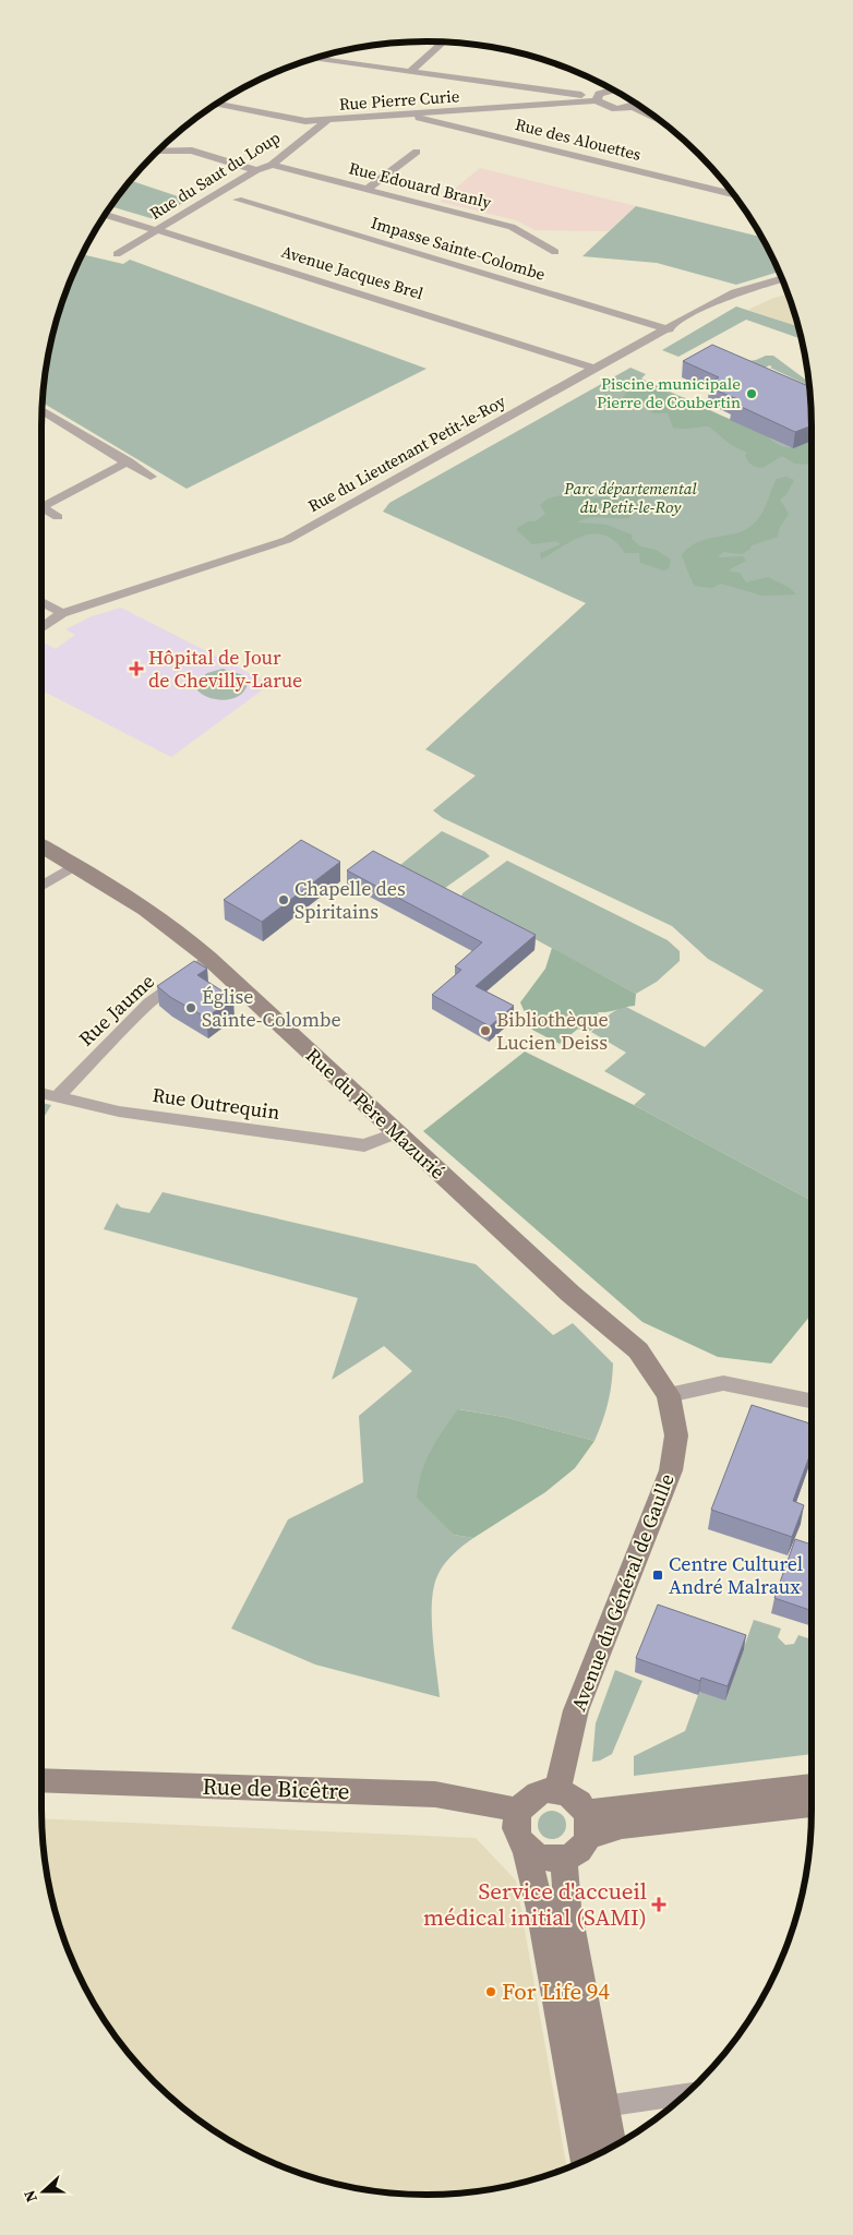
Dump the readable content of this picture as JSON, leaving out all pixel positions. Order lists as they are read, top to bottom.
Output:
{
  "streets": {
    "main road": ["Rue du Père Mazurié", "Avenue du Général de Gaulle", "Rue de Bicêtre"],
    "street": [
      "Rue Pierre Curie",
      "Rue des Alouettes",
      "Rue du Saut du Loup",
      "Rue Edouard Branly",
      "Impasse Sainte-Colombe",
      "Avenue Jacques Brel",
      "Rue du Lieutenant Petit-le-Roy",
      "Rue Jaume",
      "Rue Outrequin"
    ]
  },
  "crossings": [
    ["Rue Pierre Curie", "Rue des Alouettes"],
    ["Rue Pierre Curie", "Rue du Saut du Loup"],
    ["Rue du Saut du Loup", "Rue Edouard Branly"],
    ["Rue du Saut du Loup", "Avenue Jacques Brel"],
    ["Impasse Sainte-Colombe", "Rue du Lieutenant Petit-le-Roy"],
    ["Avenue Jacques Brel", "Rue du Lieutenant Petit-le-Roy"],
    ["Rue Jaume", "Rue Outrequin"],
    ["Rue Jaume", "Rue du Père Mazurié"],
    ["Rue Outrequin", "Rue du Père Mazurié"],
    ["Rue du Père Mazurié", "Avenue du Général de Gaulle"],
    ["Avenue du Général de Gaulle", "Rue de Bicêtre"]
  ],
  "parks": ["Parc départemental du Petit-le-Roy"],
  "places": {
    "other": [
      "Piscine municipale Pierre de Coubertin",
      "Chapelle des Spiritains",
      "Église Sainte-Colombe",
      "Bibliothèque Lucien Deiss",
      "For Life 94"
    ],
    "health": ["Hôpital de Jour de Chevilly-Larue", "Service d'accueil médical initial (SAMI)"],
    "transit": ["Centre Culturel André Malraux"]
  },
  "north": "left"
}
